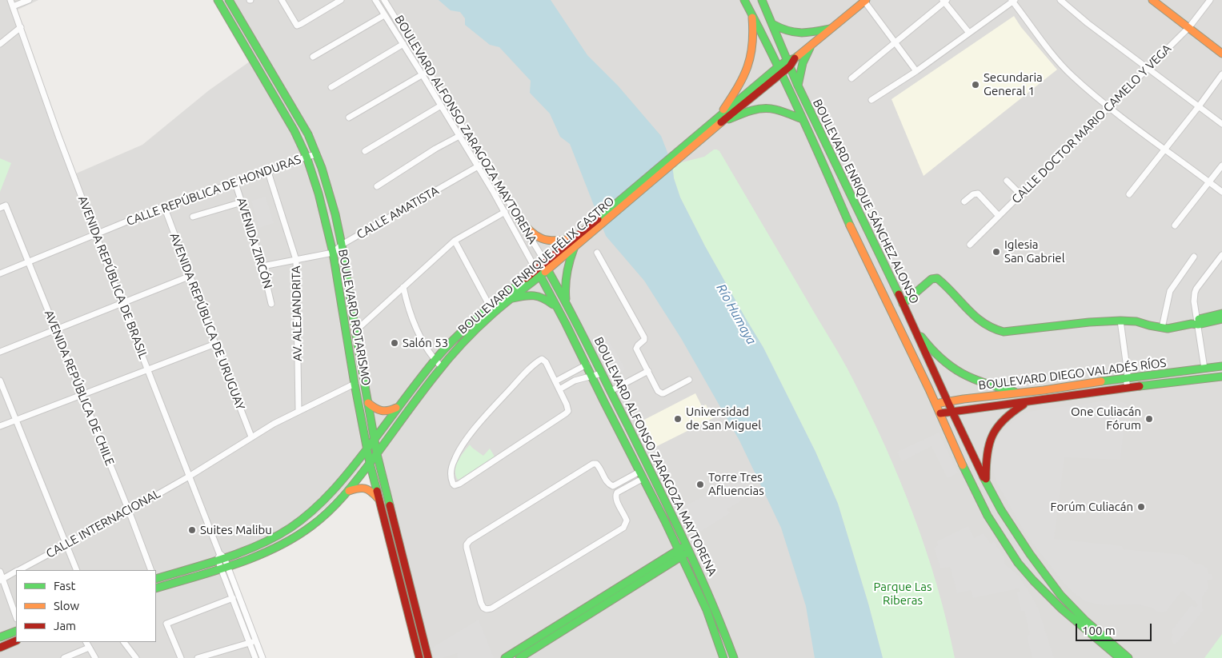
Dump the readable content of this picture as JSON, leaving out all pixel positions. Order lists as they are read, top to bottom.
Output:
{
  "streets": {
    "main road": [
      "BOULEVARD ALFONSO ZARAGOZA MAYTORENA",
      "BOULEVARD ENRIQUE SÁNCHEZ ALONSO",
      "BOULEVARD ENRIQUE FÉLIX CASTRO",
      "BOULEVARD ROTARISMO",
      "BOULEVARD DIEGO VALADÉS RÍOS"
    ],
    "street": [
      "CALLE DOCTOR MARIO CAMELO Y VEGA",
      "CALLE REPÚBLICA DE HONDURAS",
      "CALLE AMATISTA",
      "AVENIDA ZIRCÓN",
      "AVENIDA REPÚBLICA DE BRASIL",
      "AV. ALEJANDRITA",
      "AVENIDA REPÚBLICA DE URUGUAY",
      "AVENIDA REPÚBLICA DE CHILE",
      "CALLE INTERNACIONAL"
    ]
  },
  "crossings": [
    ["BOULEVARD ALFONSO ZARAGOZA MAYTORENA", "CALLE AMATISTA"],
    ["BOULEVARD ALFONSO ZARAGOZA MAYTORENA", "BOULEVARD ENRIQUE FÉLIX CASTRO"],
    ["CALLE REPÚBLICA DE HONDURAS", "AVENIDA ZIRCÓN"],
    ["CALLE REPÚBLICA DE HONDURAS", "AVENIDA REPÚBLICA DE BRASIL"],
    ["CALLE REPÚBLICA DE HONDURAS", "AV. ALEJANDRITA"],
    ["CALLE REPÚBLICA DE HONDURAS", "BOULEVARD ROTARISMO"],
    ["CALLE REPÚBLICA DE HONDURAS", "AVENIDA REPÚBLICA DE URUGUAY"],
    ["CALLE REPÚBLICA DE HONDURAS", "AVENIDA REPÚBLICA DE CHILE"],
    ["BOULEVARD ENRIQUE SÁNCHEZ ALONSO", "BOULEVARD ENRIQUE FÉLIX CASTRO"],
    ["BOULEVARD ENRIQUE SÁNCHEZ ALONSO", "BOULEVARD DIEGO VALADÉS RÍOS"],
    ["CALLE AMATISTA", "BOULEVARD ROTARISMO"],
    ["BOULEVARD ENRIQUE FÉLIX CASTRO", "AVENIDA REPÚBLICA DE BRASIL"],
    ["BOULEVARD ENRIQUE FÉLIX CASTRO", "BOULEVARD ROTARISMO"],
    ["AVENIDA REPÚBLICA DE BRASIL", "CALLE INTERNACIONAL"],
    ["AV. ALEJANDRITA", "CALLE INTERNACIONAL"],
    ["BOULEVARD ROTARISMO", "CALLE INTERNACIONAL"],
    ["AVENIDA REPÚBLICA DE URUGUAY", "CALLE INTERNACIONAL"],
    ["AVENIDA REPÚBLICA DE CHILE", "CALLE INTERNACIONAL"]
  ],
  "water": ["Río Humaya"],
  "parks": ["Parque Las Riberas"],
  "places": [
    "Secundaria General 1",
    "Iglesia San Gabriel",
    "Salón 53",
    "Universidad de San Miguel",
    "One Culiacán Fórum",
    "Torre Tres Afluencias",
    "Forúm Culiacán",
    "Suites Malibu"
  ],
  "legend": ["Fast", "Slow", "Jam"],
  "scale_bar": "100 m"
}
